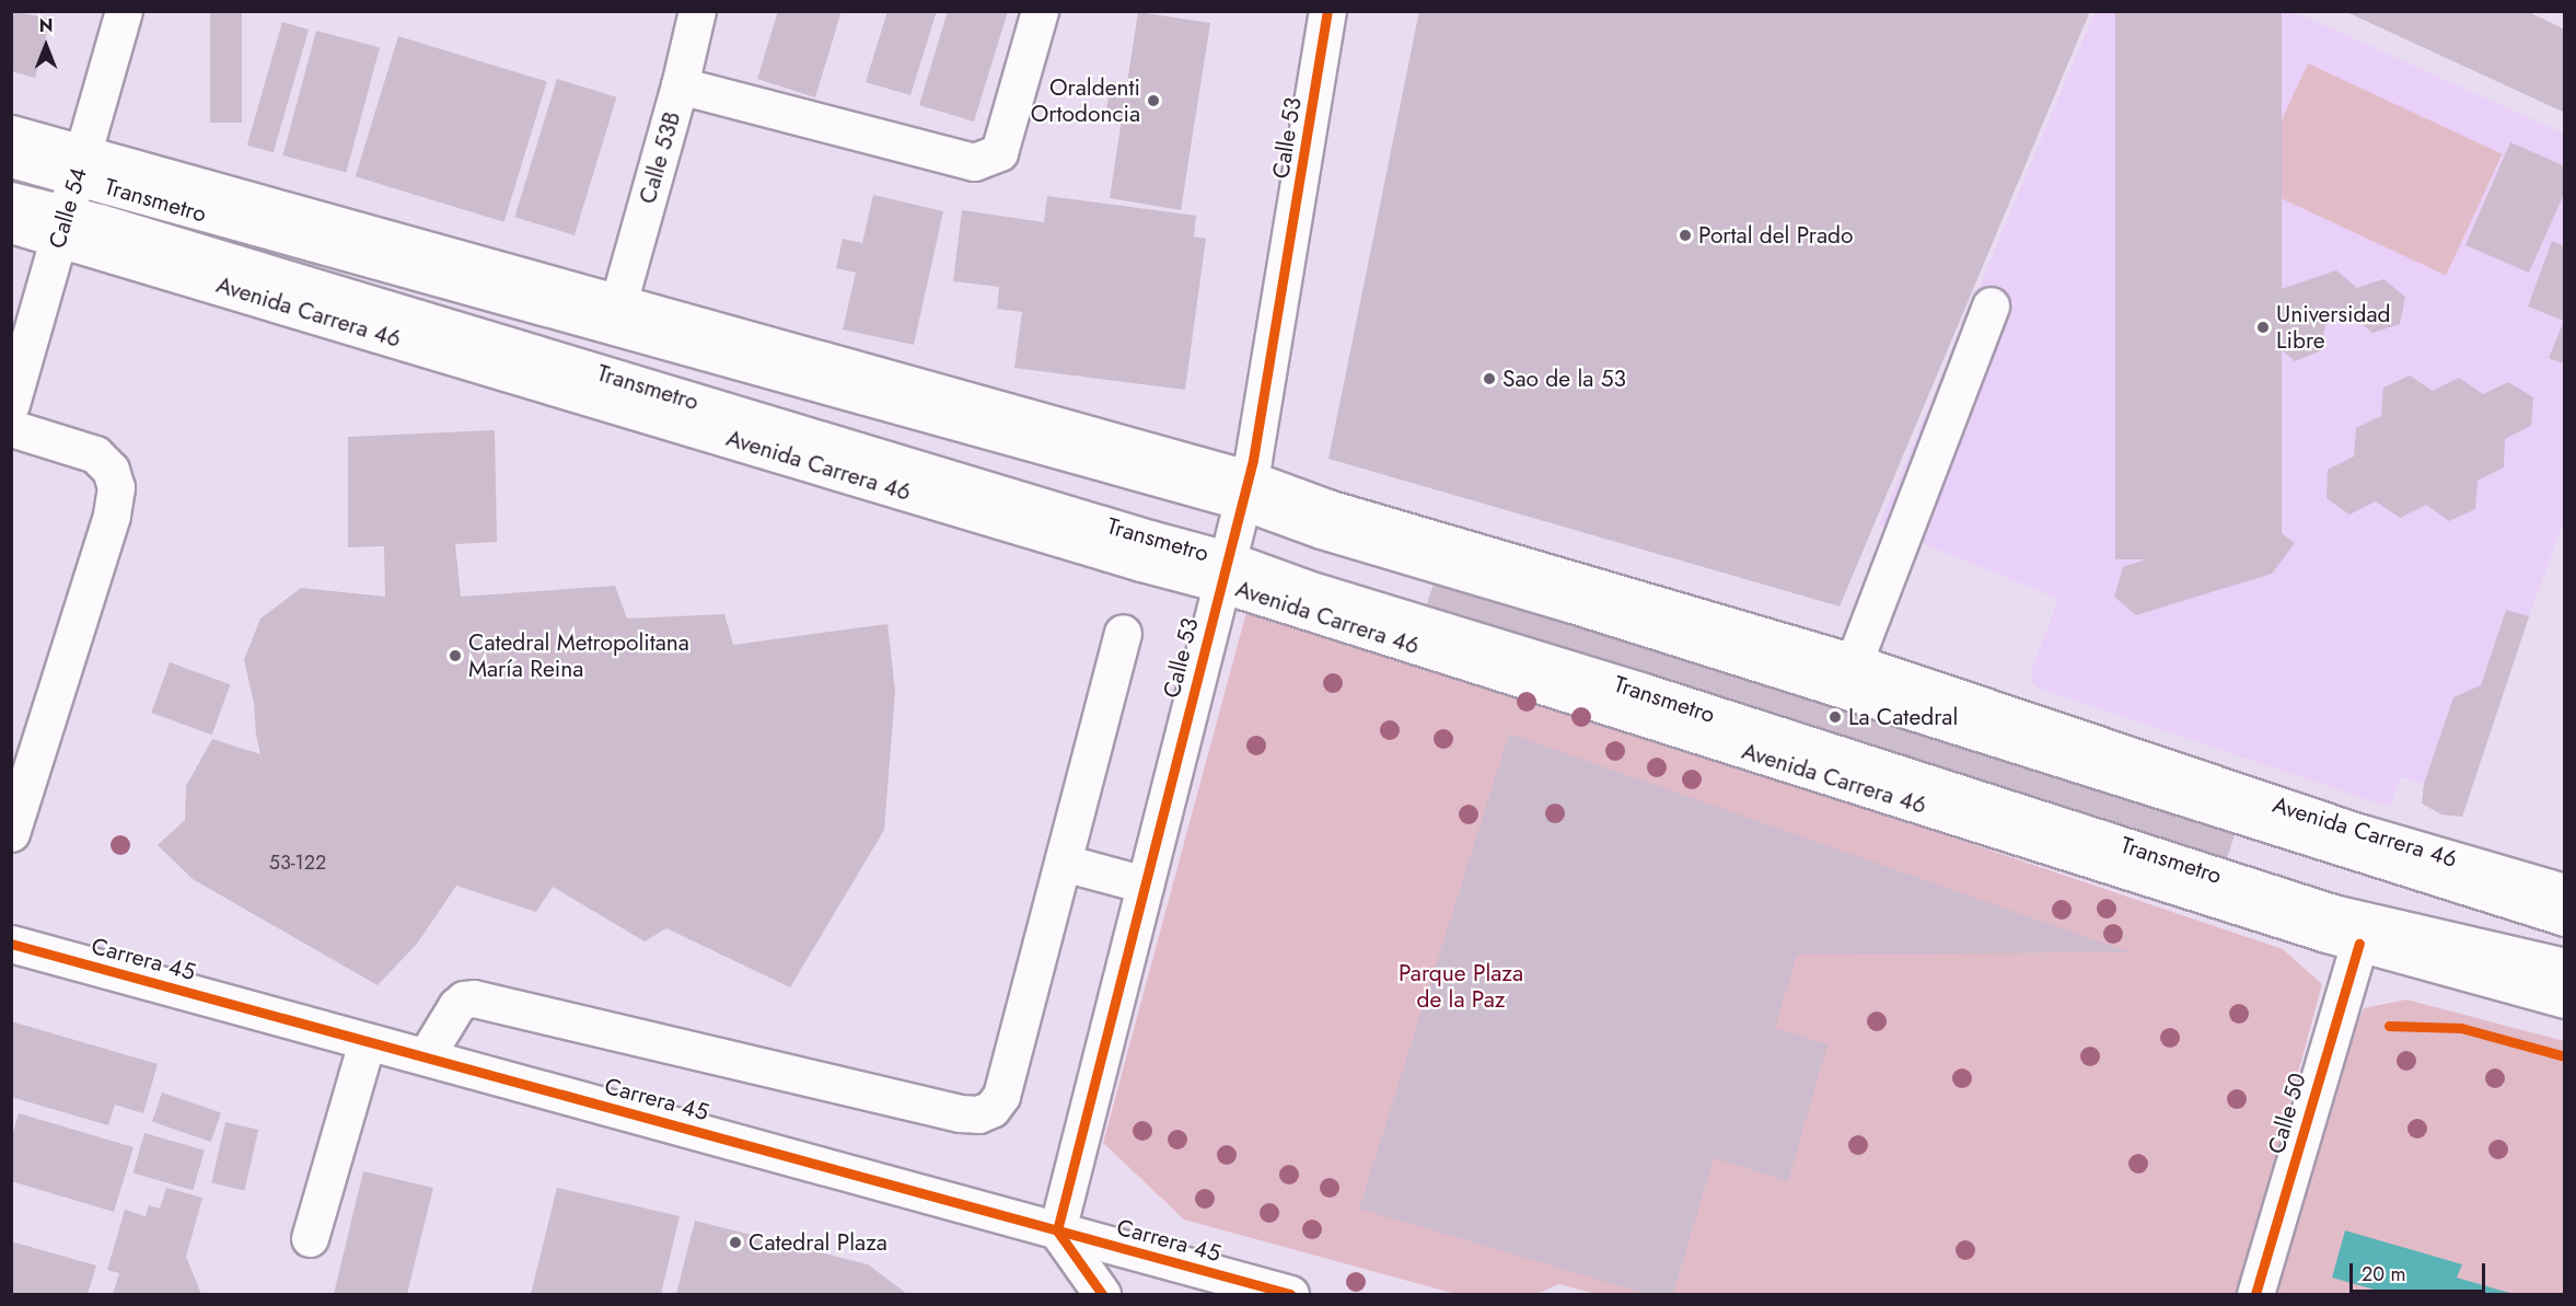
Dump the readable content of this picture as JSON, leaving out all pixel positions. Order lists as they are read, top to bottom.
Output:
{
  "streets": {
    "main road": [
      "Calle 53",
      "Calle 53B",
      "Transmetro",
      "Calle 54",
      "Avenida Carrera 46",
      "Carrera 45",
      "Calle 50"
    ]
  },
  "crossings": [
    ["Calle 53", "Transmetro"],
    ["Calle 53", "Avenida Carrera 46"],
    ["Calle 53", "Carrera 45"],
    ["Calle 53B", "Avenida Carrera 46"],
    ["Transmetro", "Calle 54"],
    ["Transmetro", "Avenida Carrera 46"],
    ["Calle 54", "Avenida Carrera 46"],
    ["Avenida Carrera 46", "Calle 50"]
  ],
  "parks": ["Parque Plaza de la Paz"],
  "places": [
    "Oraldenti Ortodoncia",
    "Portal del Prado",
    "Universidad Libre",
    "Sao de la 53",
    "Catedral Metropolitana María Reina",
    "La Catedral",
    "Catedral Plaza"
  ],
  "house_numbers": ["53-122"],
  "scale_bar": "20 m",
  "north": "top"
}
